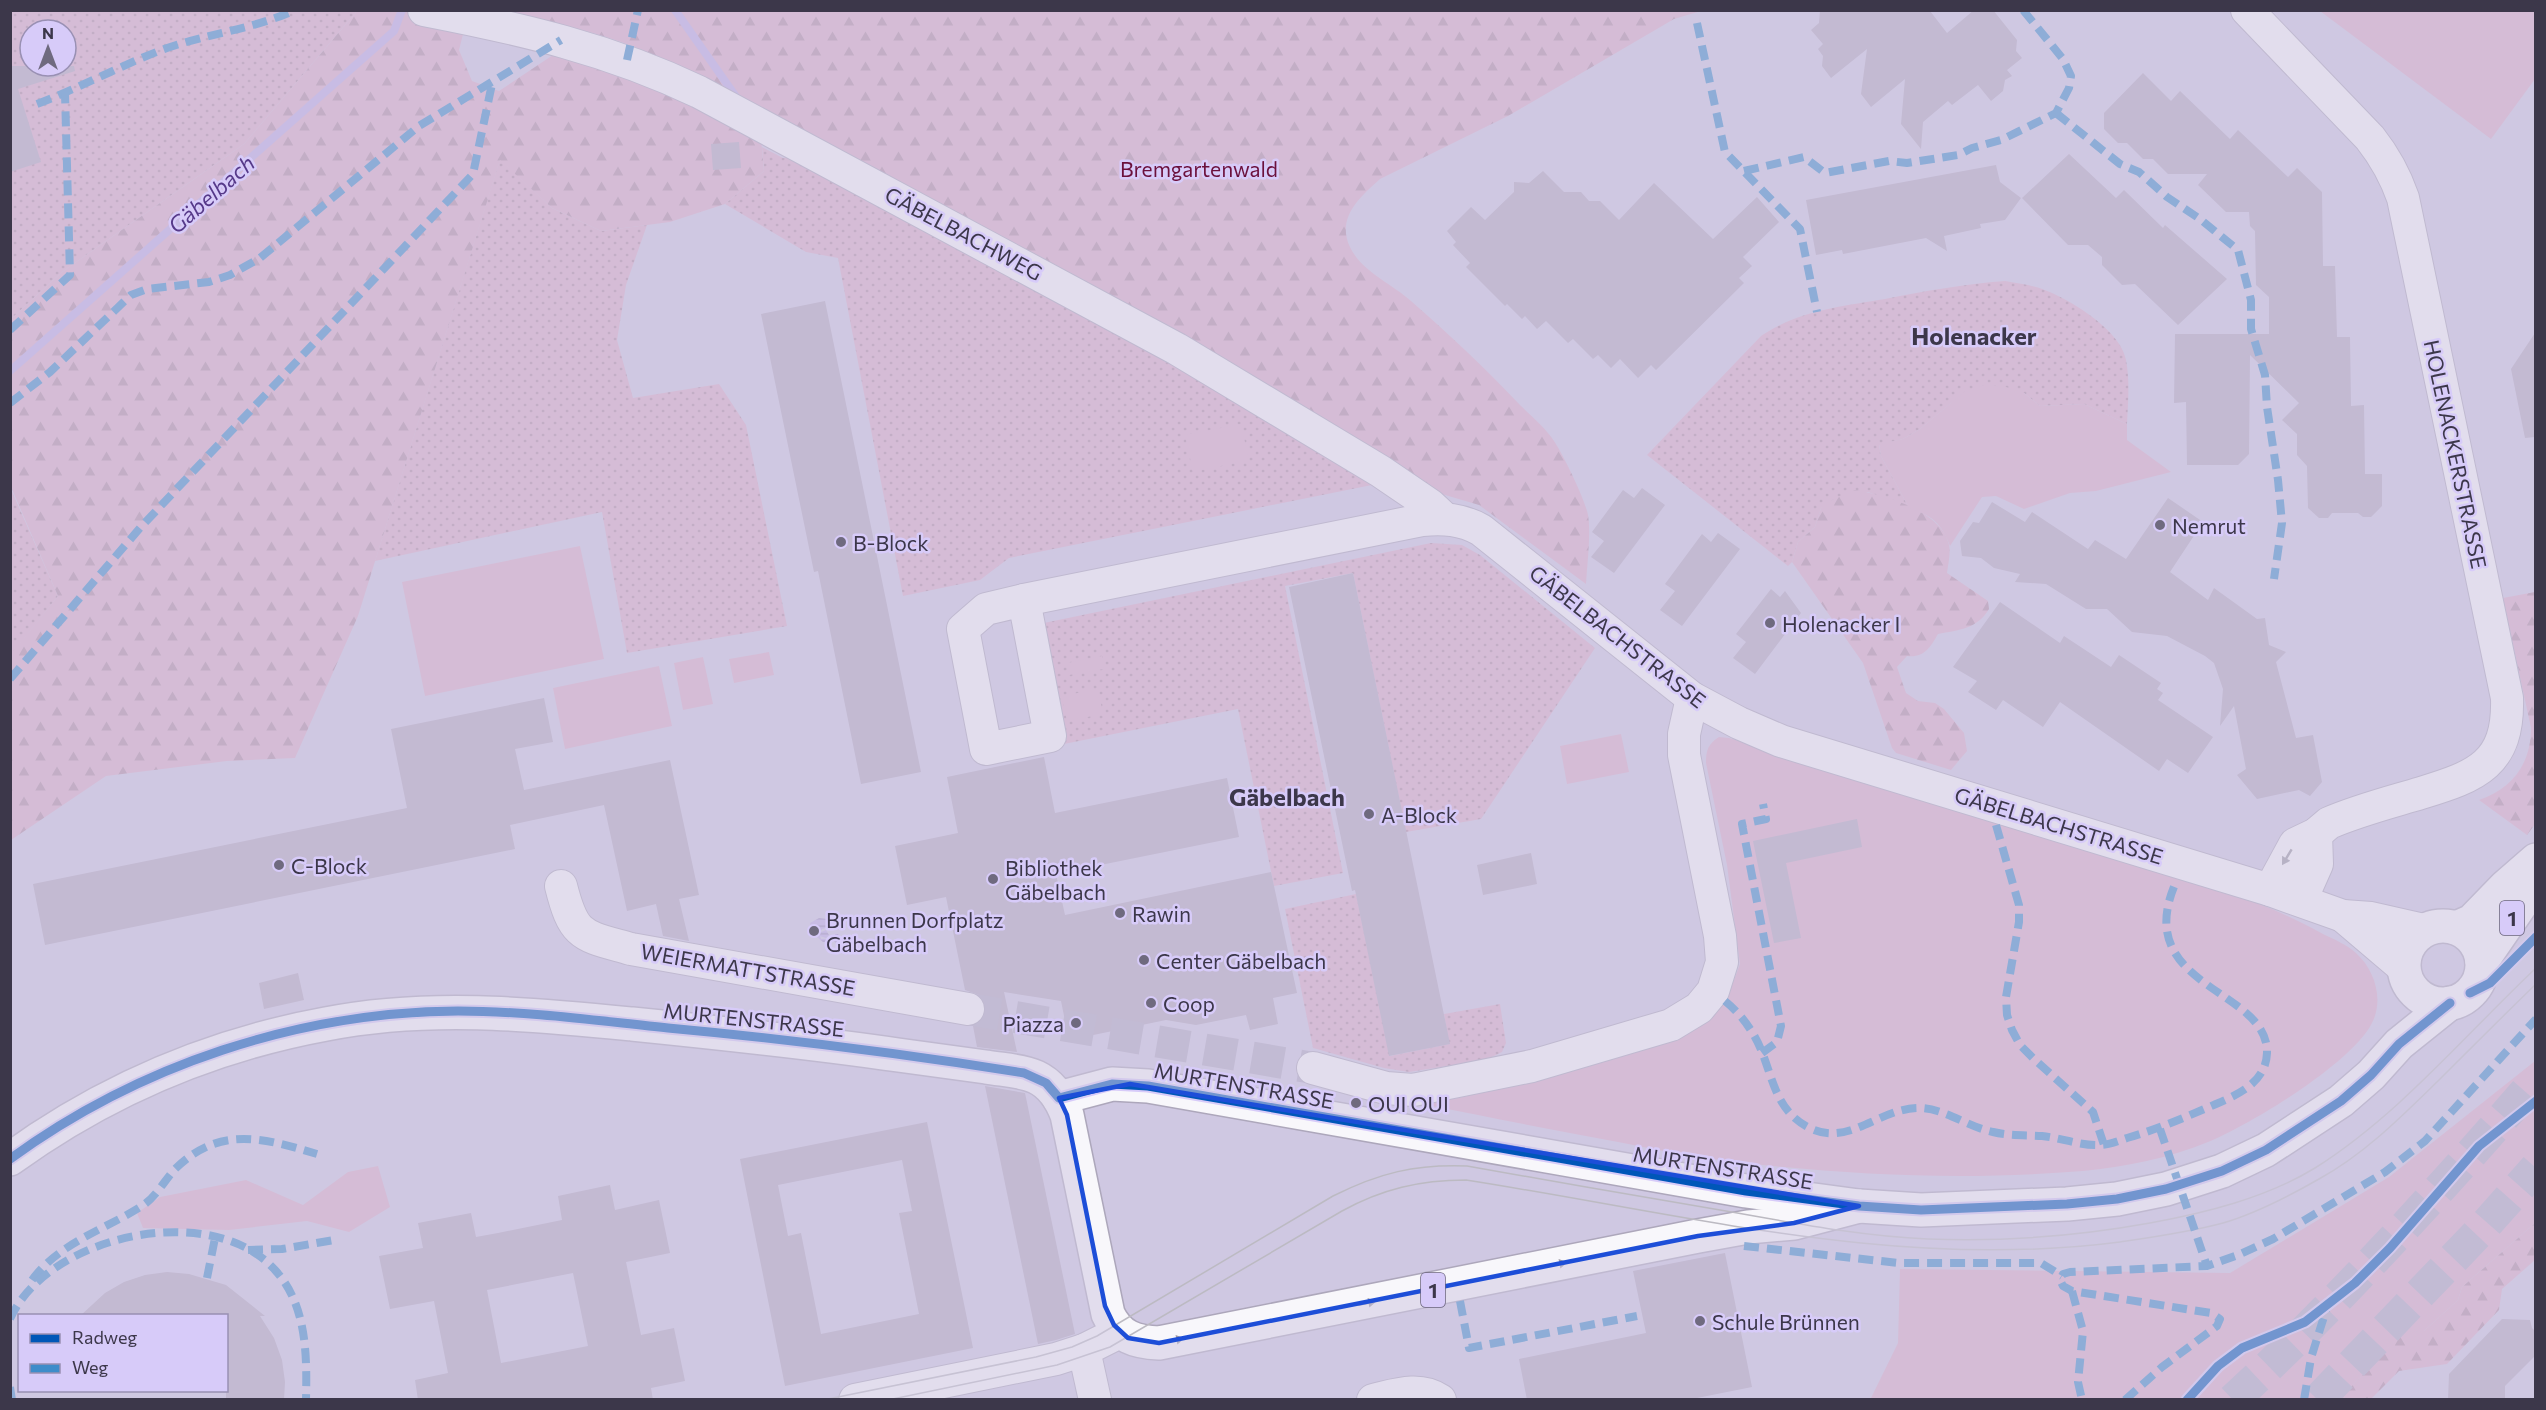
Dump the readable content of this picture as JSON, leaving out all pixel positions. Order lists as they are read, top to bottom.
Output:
{
  "streets": {
    "main road": ["1", "MURTENSTRASSE"],
    "street": [
      "GÄBELBACHWEG",
      "HOLENACKERSTRASSE",
      "GÄBELBACHSTRASSE",
      "WEIERMATTSTRASSE"
    ]
  },
  "crossings": [
    ["GÄBELBACHWEG", "GÄBELBACHSTRASSE"],
    ["HOLENACKERSTRASSE", "GÄBELBACHSTRASSE"],
    ["GÄBELBACHSTRASSE", "1"],
    ["GÄBELBACHSTRASSE", "MURTENSTRASSE"],
    ["1", "MURTENSTRASSE"]
  ],
  "districts": ["Holenacker", "Gäbelbach"],
  "water": ["Gäbelbach"],
  "parks": ["Bremgartenwald"],
  "places": [
    "Nemrut",
    "B-Block",
    "Holenacker I",
    "A-Block",
    "C-Block",
    "Bibliothek Gäbelbach",
    "Rawin",
    "Brunnen Dorfplatz Gäbelbach",
    "Center Gäbelbach",
    "Coop",
    "Piazza",
    "OUI OUI",
    "Schule Brünnen"
  ],
  "legend": ["Radweg", "Weg"],
  "north": "top"
}
